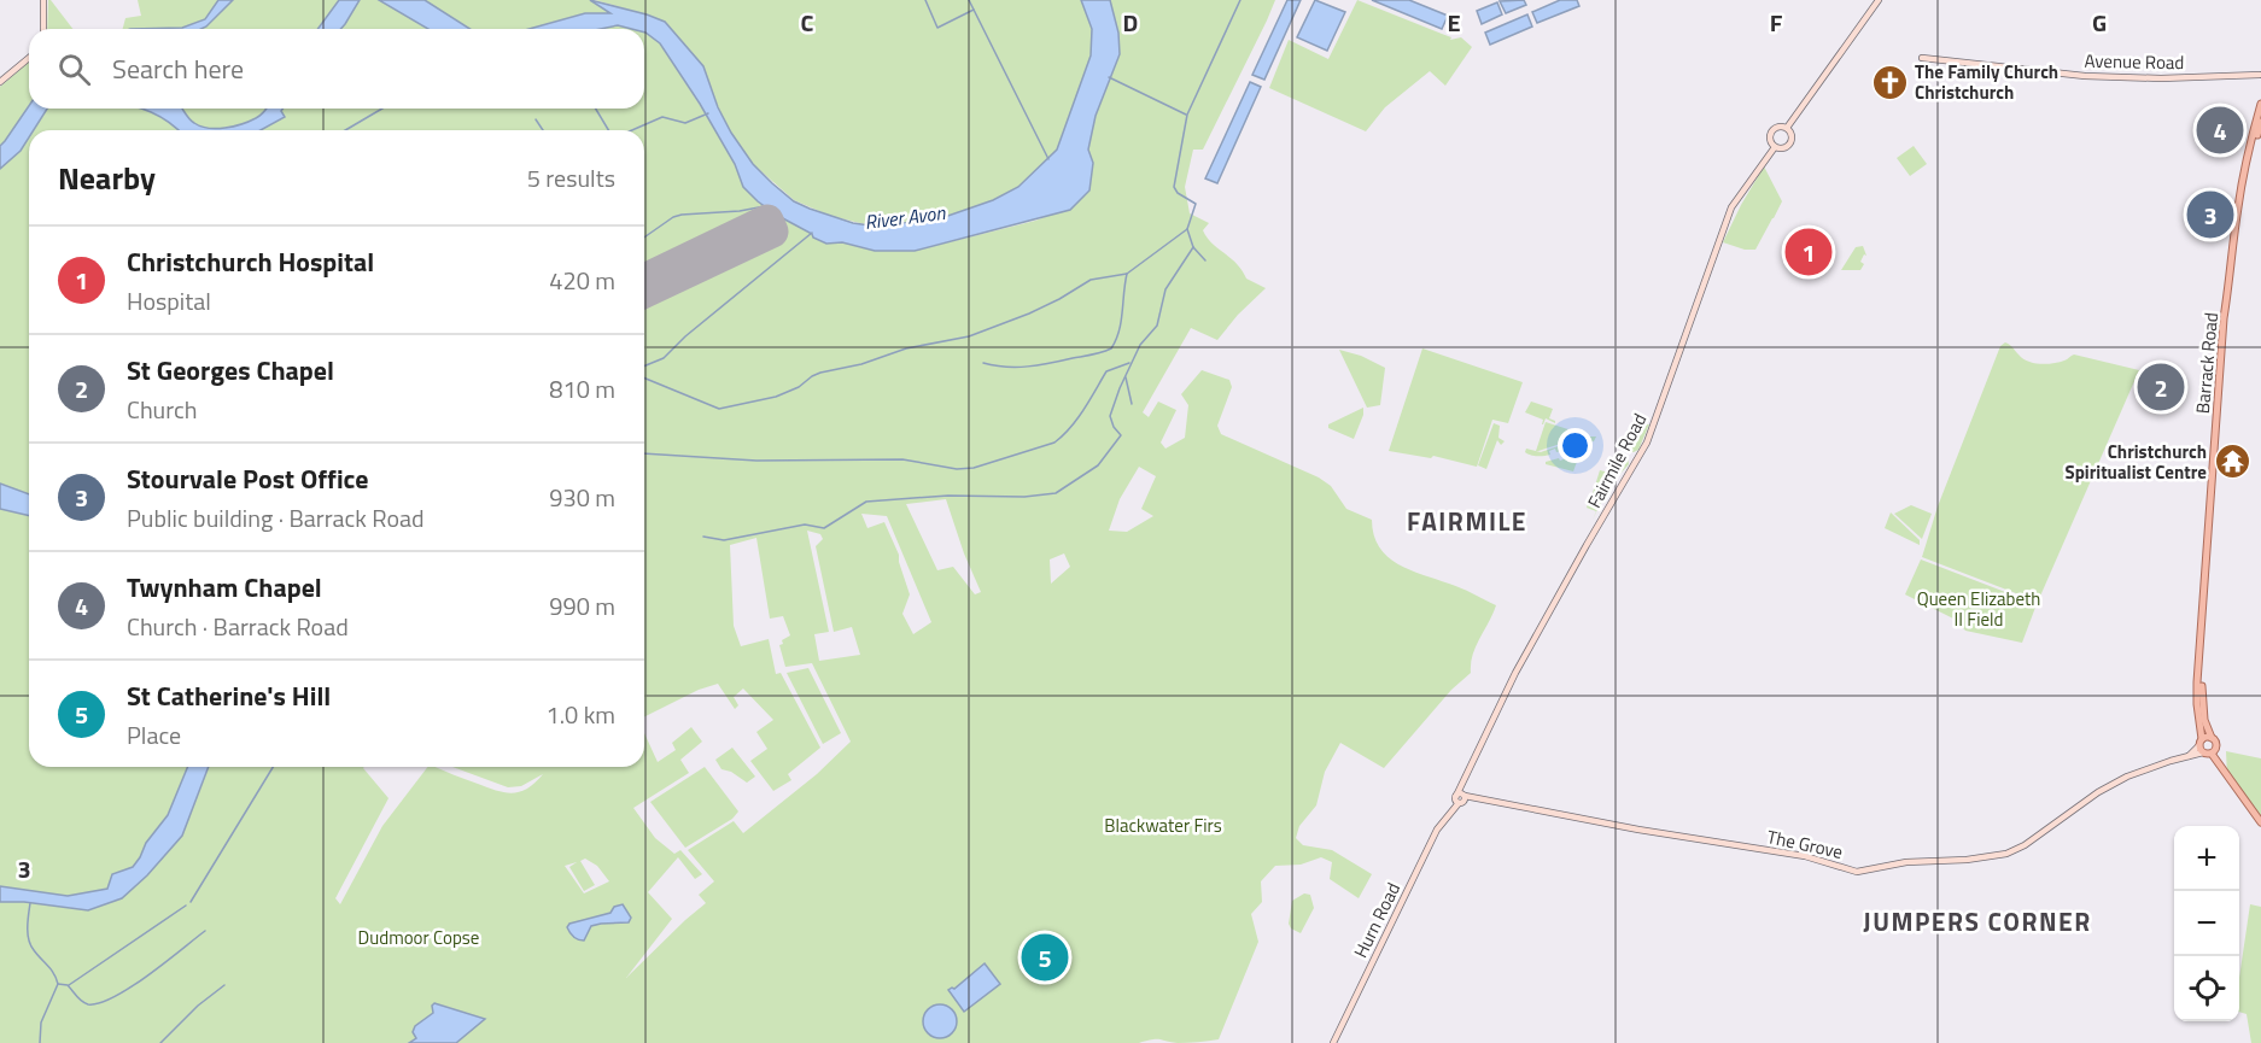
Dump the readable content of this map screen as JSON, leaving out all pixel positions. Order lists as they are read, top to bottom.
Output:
{
  "streets": {
    "main road": [
      "Avenue Road",
      "Barrack Road",
      "Fairmile Road",
      "The Grove",
      "Hurn Road"
    ]
  },
  "crossings": [
    ["Barrack Road", "The Grove"],
    ["Fairmile Road", "The Grove"],
    ["Fairmile Road", "Hurn Road"],
    ["The Grove", "Hurn Road"]
  ],
  "districts": ["FAIRMILE", "JUMPERS CORNER"],
  "water": ["River Avon"],
  "parks": ["Queen Elizabeth II Field", "Blackwater Firs", "Dudmoor Copse"],
  "places": {
    "church": ["The Family Church Christchurch"],
    "temple": ["Christchurch Spiritualist Centre"]
  },
  "page": {
    "search": "Search here",
    "pins": [
      "4",
      "3",
      "1",
      "2",
      "5"
    ],
    "heading": ["Nearby", "5 results"],
    "list": [
      {
        "mark": "1",
        "name": "Christchurch Hospital",
        "note": "Hospital",
        "value": "420 m"
      },
      {
        "mark": "2",
        "name": "St Georges Chapel",
        "note": "Church",
        "value": "810 m"
      },
      {
        "mark": "3",
        "name": "Stourvale Post Office",
        "note": "Public building · Barrack Road",
        "value": "930 m"
      },
      {
        "mark": "4",
        "name": "Twynham Chapel",
        "note": "Church · Barrack Road",
        "value": "990 m"
      },
      {
        "mark": "5",
        "name": "St Catherine's Hill",
        "note": "Place",
        "value": "1.0 km"
      }
    ],
    "map_buttons": ["+", "−"]
  },
  "grid": {
    "columns": [
      "C",
      "D",
      "E",
      "F",
      "G"
    ],
    "rows": ["3"]
  }
}
